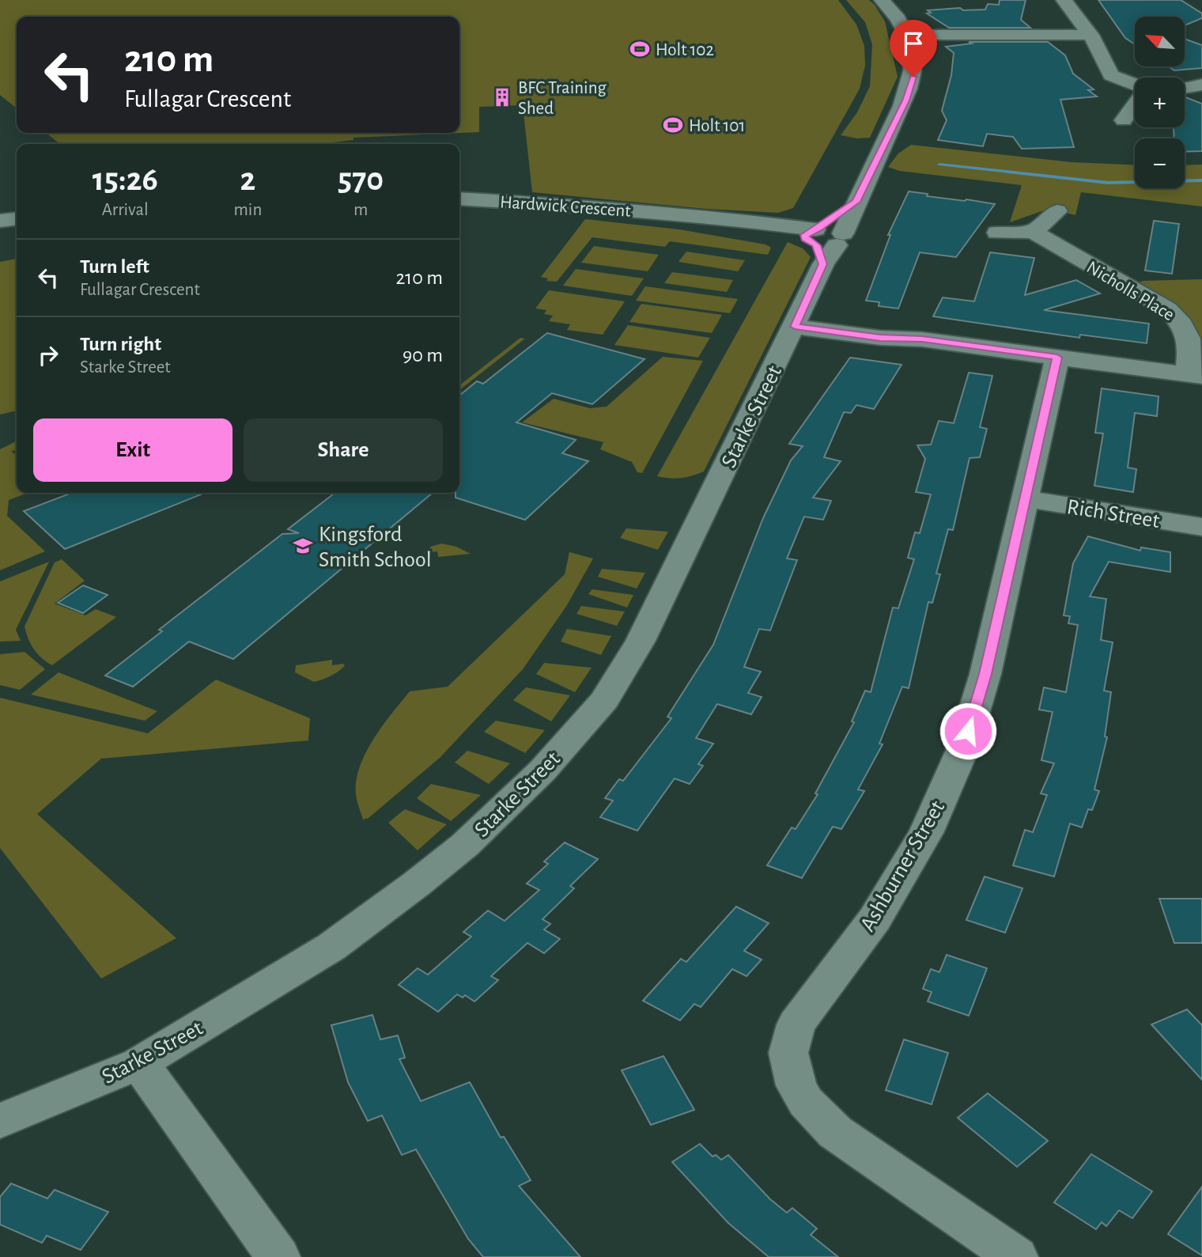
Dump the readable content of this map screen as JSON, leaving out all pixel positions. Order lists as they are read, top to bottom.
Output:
{
  "streets": {
    "street": [
      "Hardwick Crescent",
      "Nicholls Place",
      "Starke Street",
      "Rich Street",
      "Ashburner Street"
    ]
  },
  "crossings": [
    ["Hardwick Crescent", "Starke Street"],
    ["Rich Street", "Ashburner Street"]
  ],
  "places": {
    "sports": ["Holt 102", "Holt 101"],
    "building": ["BFC Training Shed"],
    "school or university": ["Kingsford Smith School"]
  },
  "north": "top left",
  "page": {
    "map_buttons": ["+", "−"],
    "turn": ["210 m", "Fullagar Crescent"],
    "eta": [
      "15:26",
      "Arrival",
      "2",
      "min",
      "570",
      "m"
    ],
    "list": [
      {
        "name": "Turn left",
        "note": "Fullagar Crescent",
        "value": "210 m"
      },
      {
        "name": "Turn right",
        "note": "Starke Street",
        "value": "90 m"
      }
    ],
    "buttons": ["Exit", "Share"]
  }
}
